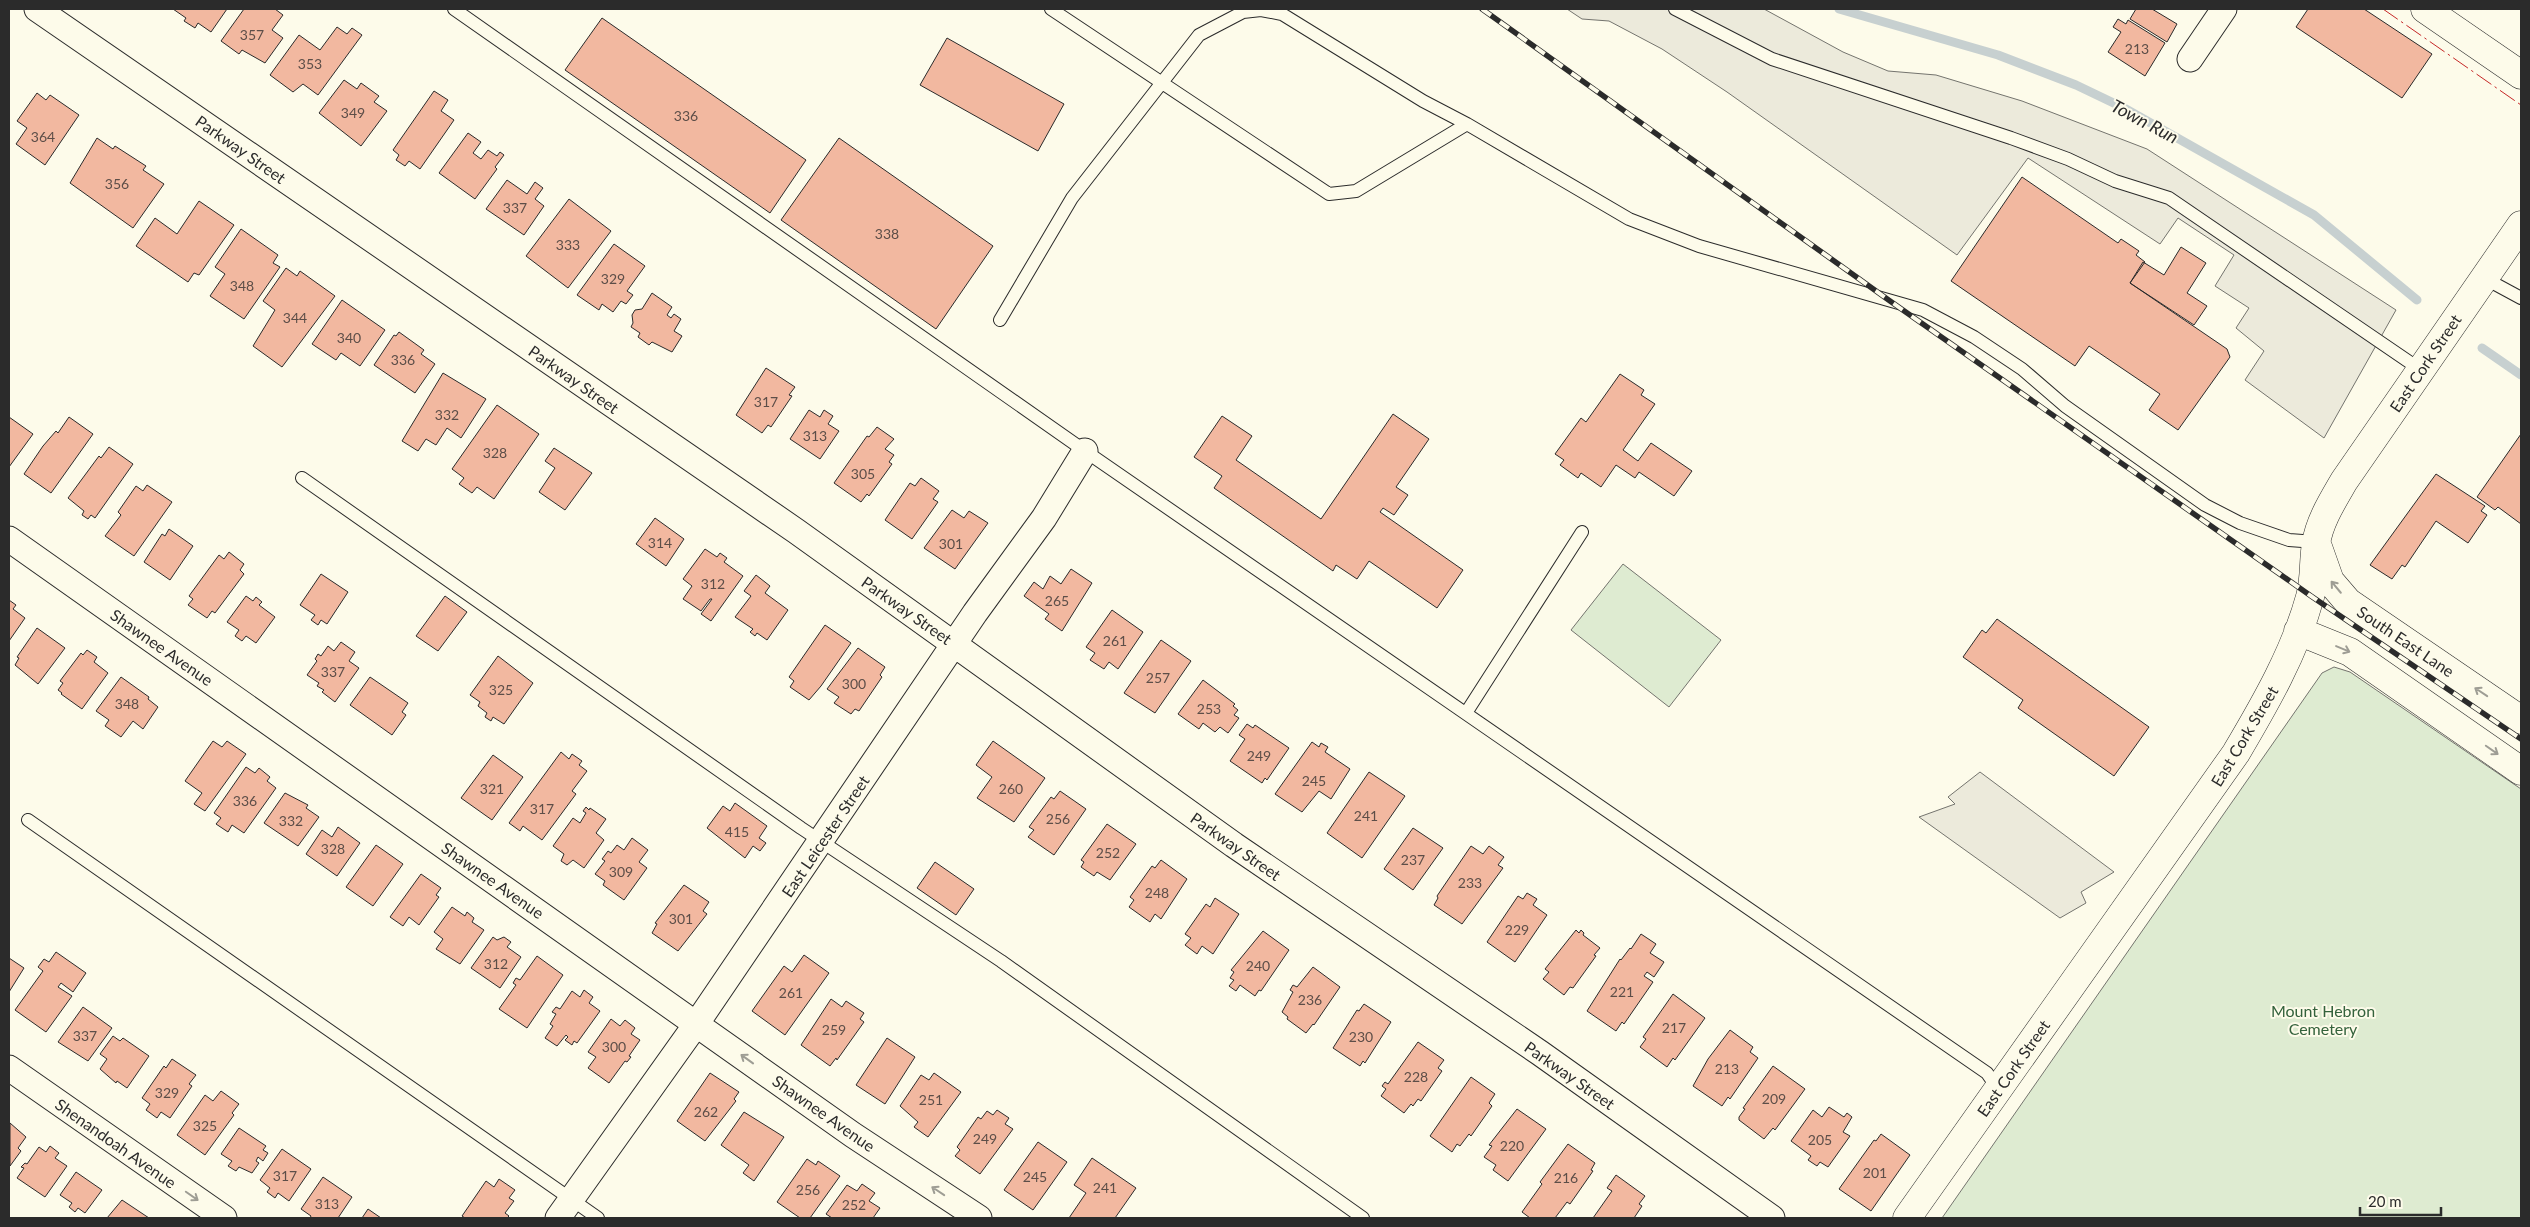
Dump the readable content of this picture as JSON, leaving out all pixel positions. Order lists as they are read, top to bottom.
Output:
{
  "streets": {
    "main road": ["East Cork Street", "South East Lane"],
    "street": [
      "Parkway Street",
      "Shawnee Avenue",
      "East Leicester Street",
      "Shenandoah Avenue"
    ]
  },
  "crossings": [
    ["Parkway Street", "East Leicester Street"],
    ["East Cork Street", "South East Lane"],
    ["Shawnee Avenue", "East Leicester Street"]
  ],
  "one_way": ["Shenandoah Avenue"],
  "water": ["Town Run"],
  "parks": ["Mount Hebron Cemetery"],
  "house_numbers": [
    "357",
    "213",
    "353",
    "349",
    "336",
    "364",
    "356",
    "337",
    "338",
    "333",
    "329",
    "348",
    "344",
    "340",
    "336",
    "317",
    "332",
    "313",
    "328",
    "305",
    "314",
    "301",
    "312",
    "265",
    "261",
    "337",
    "257",
    "300",
    "325",
    "348",
    "253",
    "249",
    "245",
    "321",
    "260",
    "336",
    "317",
    "241",
    "256",
    "332",
    "415",
    "328",
    "252",
    "237",
    "309",
    "233",
    "248",
    "301",
    "229",
    "312",
    "240",
    "221",
    "261",
    "236",
    "217",
    "259",
    "337",
    "230",
    "300",
    "213",
    "228",
    "329",
    "209",
    "251",
    "262",
    "325",
    "249",
    "205",
    "220",
    "201",
    "317",
    "245",
    "216",
    "241",
    "256",
    "313",
    "252"
  ],
  "scale_bar": "20 m"
}
